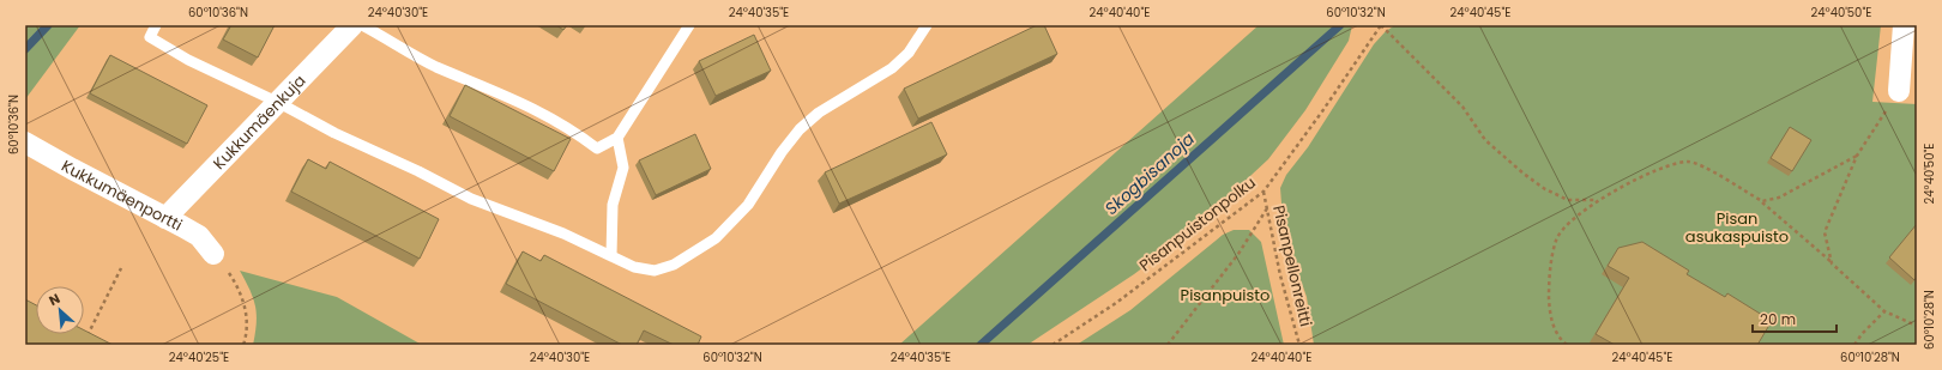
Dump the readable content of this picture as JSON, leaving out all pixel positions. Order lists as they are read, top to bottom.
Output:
{
  "streets": {
    "street": ["Kukkumäenkuja", "Kukkumäenportti"],
    "path": ["Pisanpuistonpolku", "Pisanpellonreitti"]
  },
  "crossings": [
    ["Kukkumäenkuja", "Kukkumäenportti"],
    ["Pisanpuistonpolku", "Pisanpellonreitti"]
  ],
  "water": ["Skogbisanoja"],
  "parks": ["Pisan asukaspuisto", "Pisanpuisto"],
  "scale_bar": "20 m",
  "north": "top left",
  "coordinates": [
    "60°10'36\"N",
    "24°40'30\"E",
    "24°40'35\"E",
    "24°40'40\"E",
    "60°10'32\"N",
    "24°40'45\"E",
    "24°40'50\"E",
    "60°10'28\"N",
    "24°40'25\"E"
  ]
}
